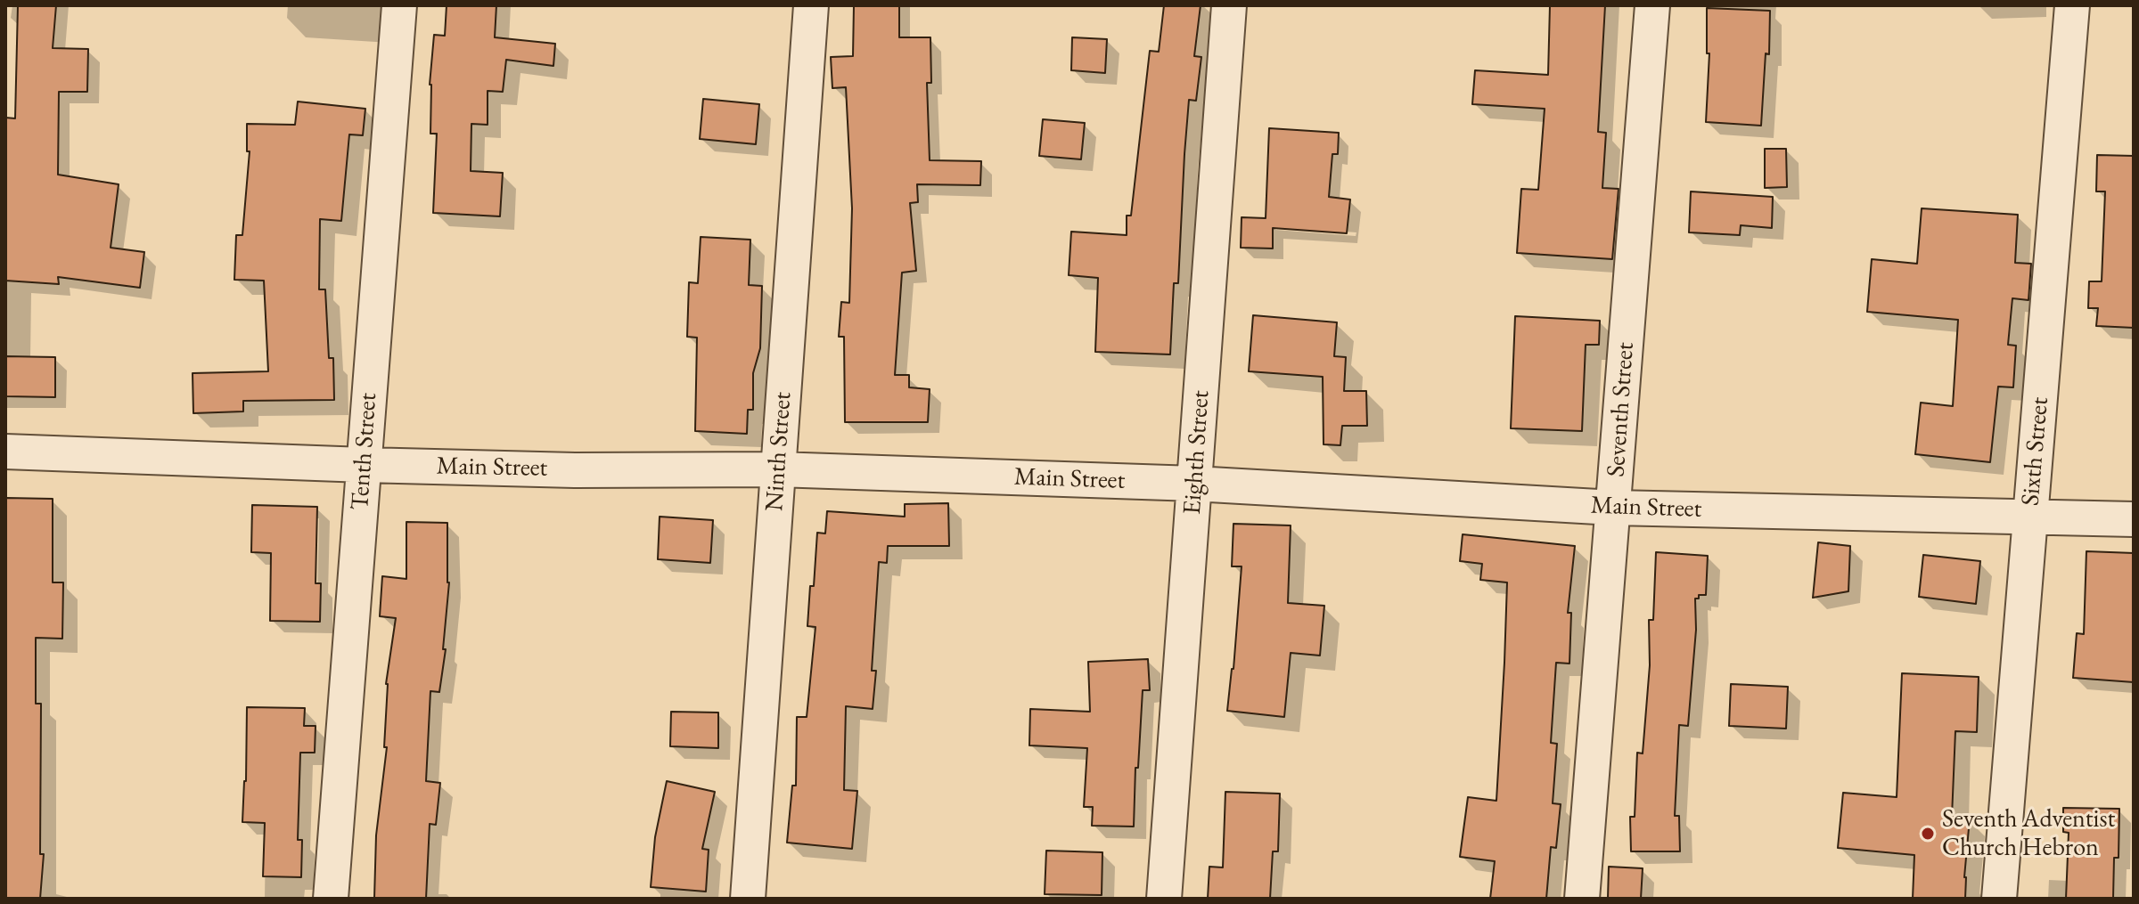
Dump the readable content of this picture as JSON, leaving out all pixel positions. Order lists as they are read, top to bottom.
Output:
{
  "streets": {
    "street": [
      "Seventh Street",
      "Tenth Street",
      "Ninth Street",
      "Sixth Street",
      "Eighth Street",
      "Main Street"
    ]
  },
  "crossings": [
    ["Seventh Street", "Main Street"],
    ["Tenth Street", "Main Street"],
    ["Ninth Street", "Main Street"],
    ["Sixth Street", "Main Street"],
    ["Eighth Street", "Main Street"]
  ],
  "places": ["Seventh Adventist Church Hebron"]
}
